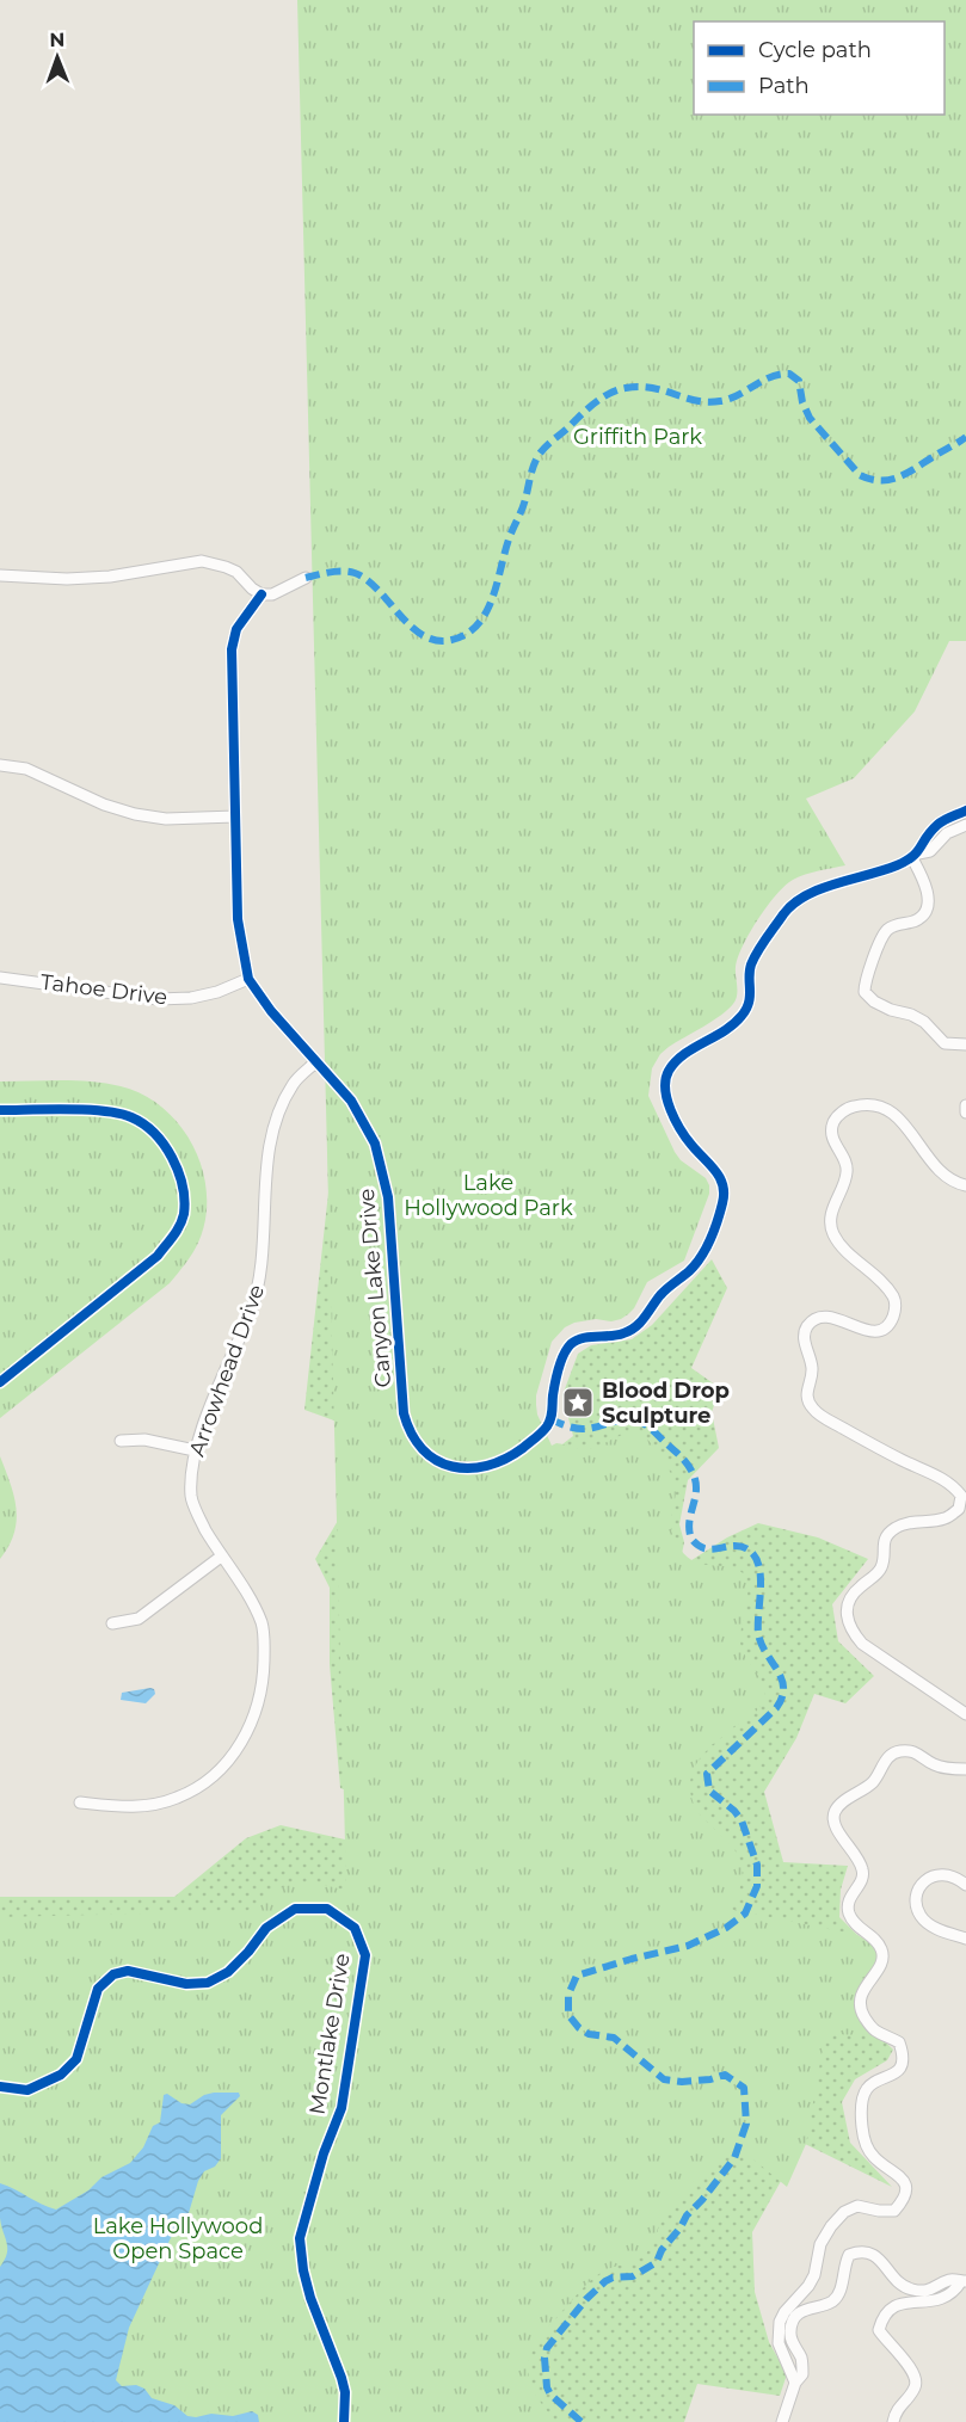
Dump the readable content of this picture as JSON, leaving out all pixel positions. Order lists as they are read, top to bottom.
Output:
{
  "streets": {
    "street": ["Tahoe Drive", "Canyon Lake Drive", "Arrowhead Drive"],
    "cycle path": ["Montlake Drive"]
  },
  "crossings": [
    ["Tahoe Drive", "Canyon Lake Drive"],
    ["Canyon Lake Drive", "Arrowhead Drive"]
  ],
  "parks": ["Griffith Park", "Lake Hollywood Park", "Lake Hollywood Open Space"],
  "places": {
    "place": ["Blood Drop Sculpture"]
  },
  "legend": ["Cycle path", "Path"],
  "north": "top"
}
